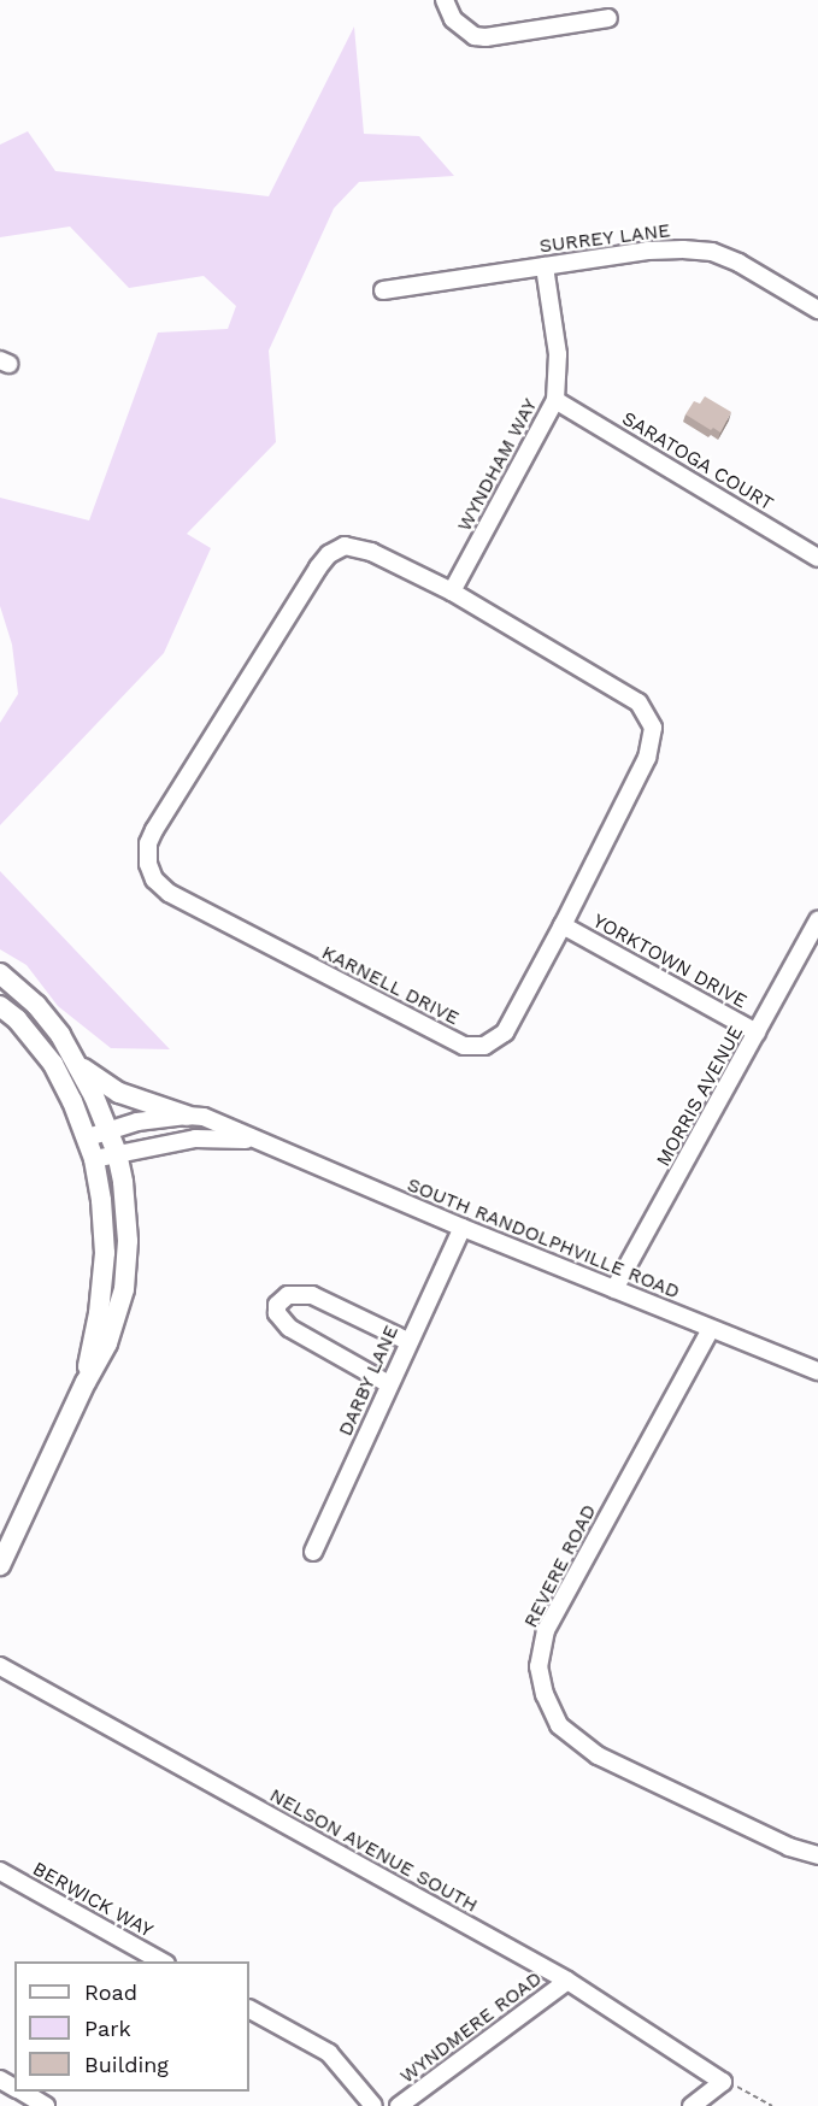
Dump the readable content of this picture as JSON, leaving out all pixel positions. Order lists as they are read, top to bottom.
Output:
{
  "streets": {
    "street": [
      "SURREY LANE",
      "SARATOGA COURT",
      "WYNDHAM WAY",
      "YORKTOWN DRIVE",
      "KARNELL DRIVE",
      "MORRIS AVENUE",
      "SOUTH RANDOLPHVILLE ROAD",
      "DARBY LANE",
      "REVERE ROAD",
      "NELSON AVENUE SOUTH",
      "BERWICK WAY",
      "WYNDMERE ROAD"
    ]
  },
  "crossings": [
    ["SURREY LANE", "WYNDHAM WAY"],
    ["SARATOGA COURT", "WYNDHAM WAY"],
    ["WYNDHAM WAY", "KARNELL DRIVE"],
    ["YORKTOWN DRIVE", "KARNELL DRIVE"],
    ["YORKTOWN DRIVE", "MORRIS AVENUE"],
    ["MORRIS AVENUE", "SOUTH RANDOLPHVILLE ROAD"],
    ["SOUTH RANDOLPHVILLE ROAD", "DARBY LANE"],
    ["SOUTH RANDOLPHVILLE ROAD", "REVERE ROAD"],
    ["NELSON AVENUE SOUTH", "WYNDMERE ROAD"]
  ],
  "legend": ["Road", "Park", "Building"]
}
